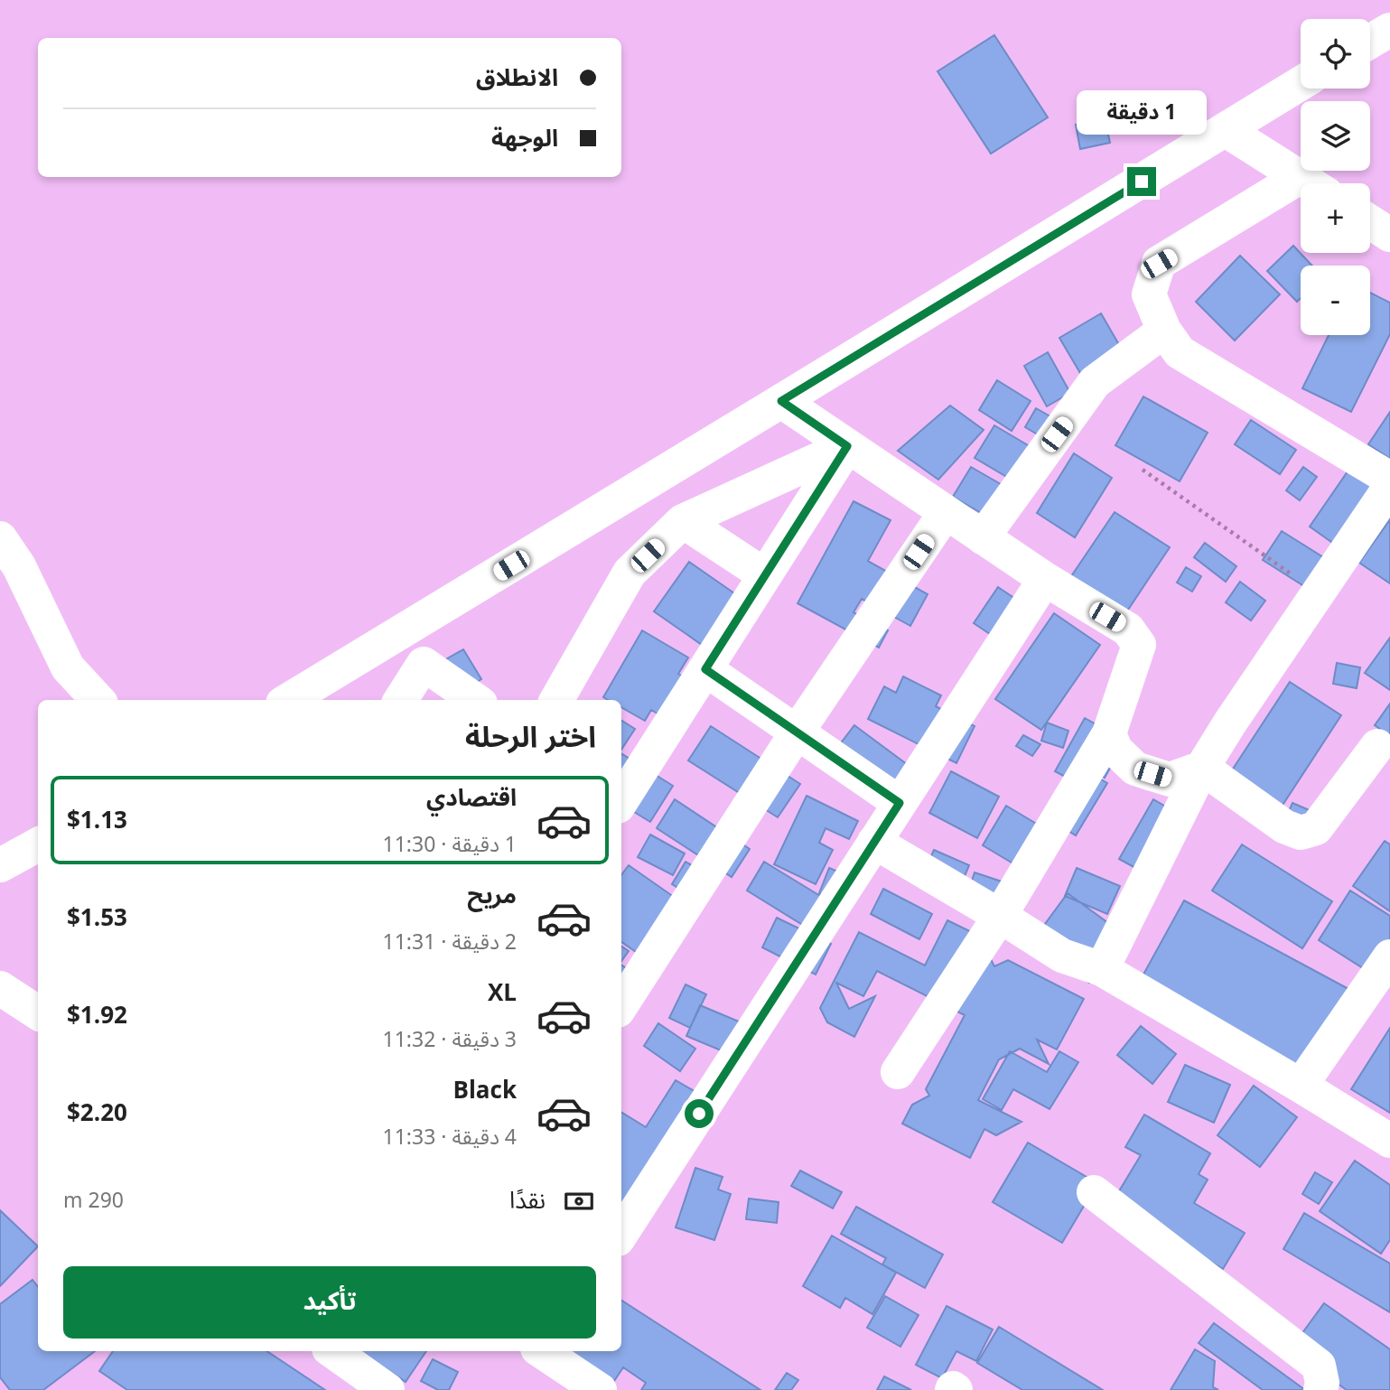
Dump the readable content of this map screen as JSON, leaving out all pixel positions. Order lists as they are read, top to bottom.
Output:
{
  "page": {
    "map_buttons": ["+", "−"],
    "banner": ["الانطلاق", "الوجهة"],
    "bubble": "1 دقيقة",
    "heading": "اختر الرحلة",
    "list": [
      {
        "name": "اقتصادي",
        "note": "1 دقيقة · 11:30",
        "value": "$1.13"
      },
      {
        "name": "مريح",
        "note": "2 دقيقة · 11:31",
        "value": "$1.53"
      },
      {
        "name": "XL",
        "note": "3 دقيقة · 11:32",
        "value": "$1.92"
      },
      {
        "name": "Black",
        "note": "4 دقيقة · 11:33",
        "value": "$2.20"
      }
    ],
    "pay": ["نقدًا", "290 m"],
    "buttons": "تأكيد"
  }
}
